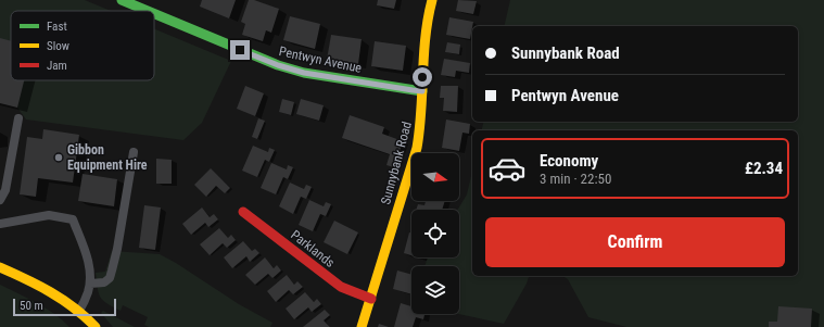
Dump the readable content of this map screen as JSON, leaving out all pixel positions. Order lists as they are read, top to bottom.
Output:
{
  "streets": {
    "street": ["Pentwyn Avenue", "Sunnybank Road", "Parklands"]
  },
  "crossings": [
    ["Pentwyn Avenue", "Sunnybank Road"],
    ["Sunnybank Road", "Parklands"]
  ],
  "places": ["Gibbon Equipment Hire"],
  "legend": ["Fast", "Slow", "Jam"],
  "scale_bar": "50 m",
  "north": "right",
  "page": {
    "banner": ["Sunnybank Road", "Pentwyn Avenue"],
    "list": [
      {
        "name": "Economy",
        "note": "3 min · 22:50",
        "value": "£2.34"
      }
    ],
    "buttons": "Confirm",
    "scale": "50 m"
  }
}
